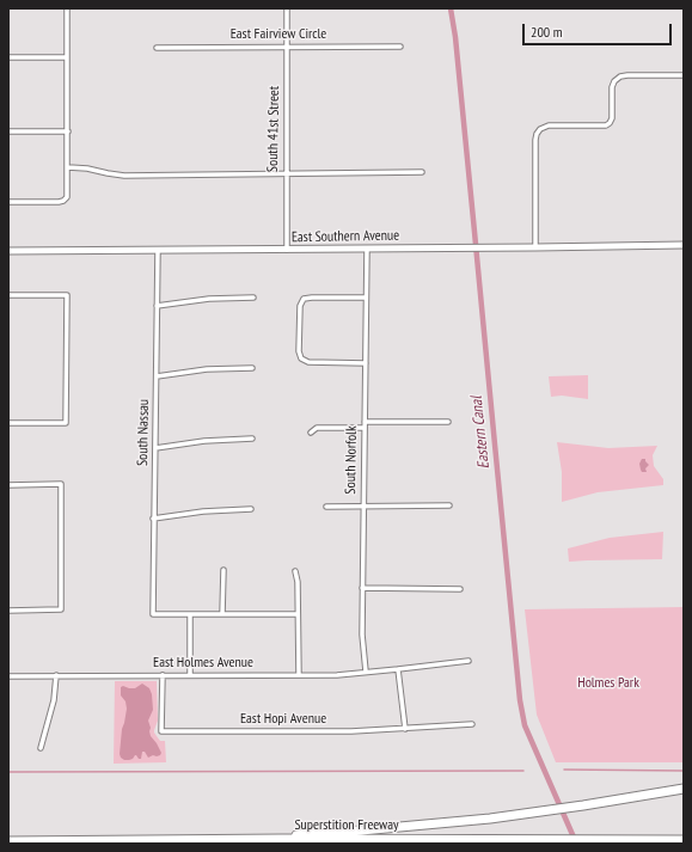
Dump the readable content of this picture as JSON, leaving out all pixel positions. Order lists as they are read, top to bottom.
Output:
{
  "streets": {
    "highway": ["Superstition Freeway"],
    "main road": ["East Southern Avenue"],
    "street": [
      "East Fairview Circle",
      "South 41st Street",
      "South Nassau",
      "South Norfolk",
      "East Holmes Avenue",
      "East Hopi Avenue"
    ]
  },
  "crossings": [
    ["East Fairview Circle", "South 41st Street"],
    ["South 41st Street", "East Southern Avenue"],
    ["East Southern Avenue", "South Nassau"],
    ["East Southern Avenue", "South Norfolk"],
    ["South Norfolk", "East Holmes Avenue"],
    ["East Holmes Avenue", "East Hopi Avenue"]
  ],
  "water": ["Eastern Canal"],
  "parks": ["Holmes Park"],
  "scale_bar": "200 m"
}
